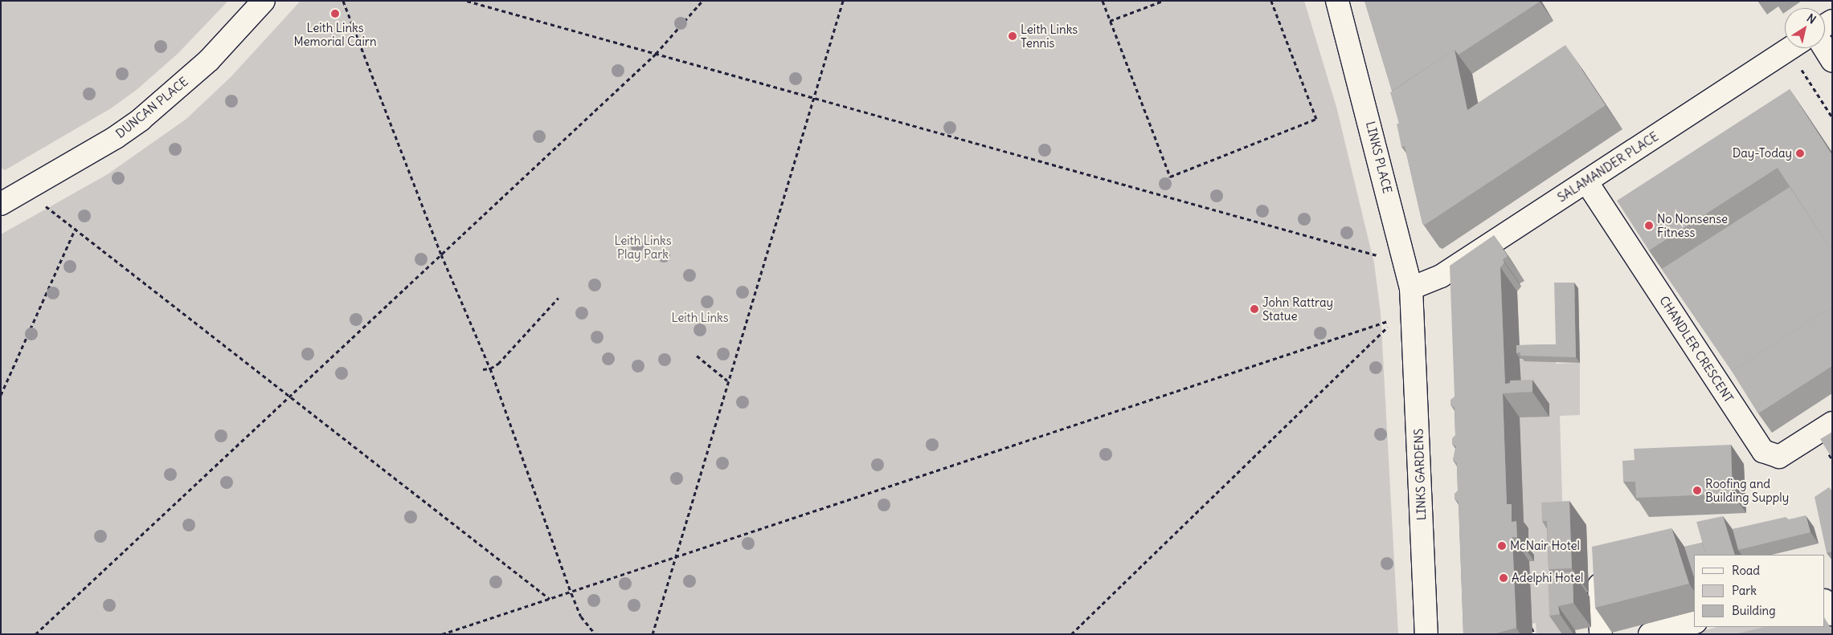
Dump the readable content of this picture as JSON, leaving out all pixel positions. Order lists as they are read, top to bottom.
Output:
{
  "streets": {
    "street": [
      "DUNCAN PLACE",
      "LINKS PLACE",
      "SALAMANDER PLACE",
      "CHANDLER CRESCENT",
      "LINKS GARDENS"
    ]
  },
  "crossings": [
    ["LINKS PLACE", "SALAMANDER PLACE"],
    ["LINKS PLACE", "LINKS GARDENS"],
    ["SALAMANDER PLACE", "CHANDLER CRESCENT"]
  ],
  "parks": ["Leith Links Play Park", "Leith Links"],
  "places": [
    "Leith Links Memorial Cairn",
    "Leith Links Tennis",
    "Day-Today",
    "No Nonsense Fitness",
    "John Rattray Statue",
    "Roofing and Building Supply",
    "McNair Hotel",
    "Adelphi Hotel"
  ],
  "legend": ["Road", "Park", "Building"],
  "north": "top right"
}
